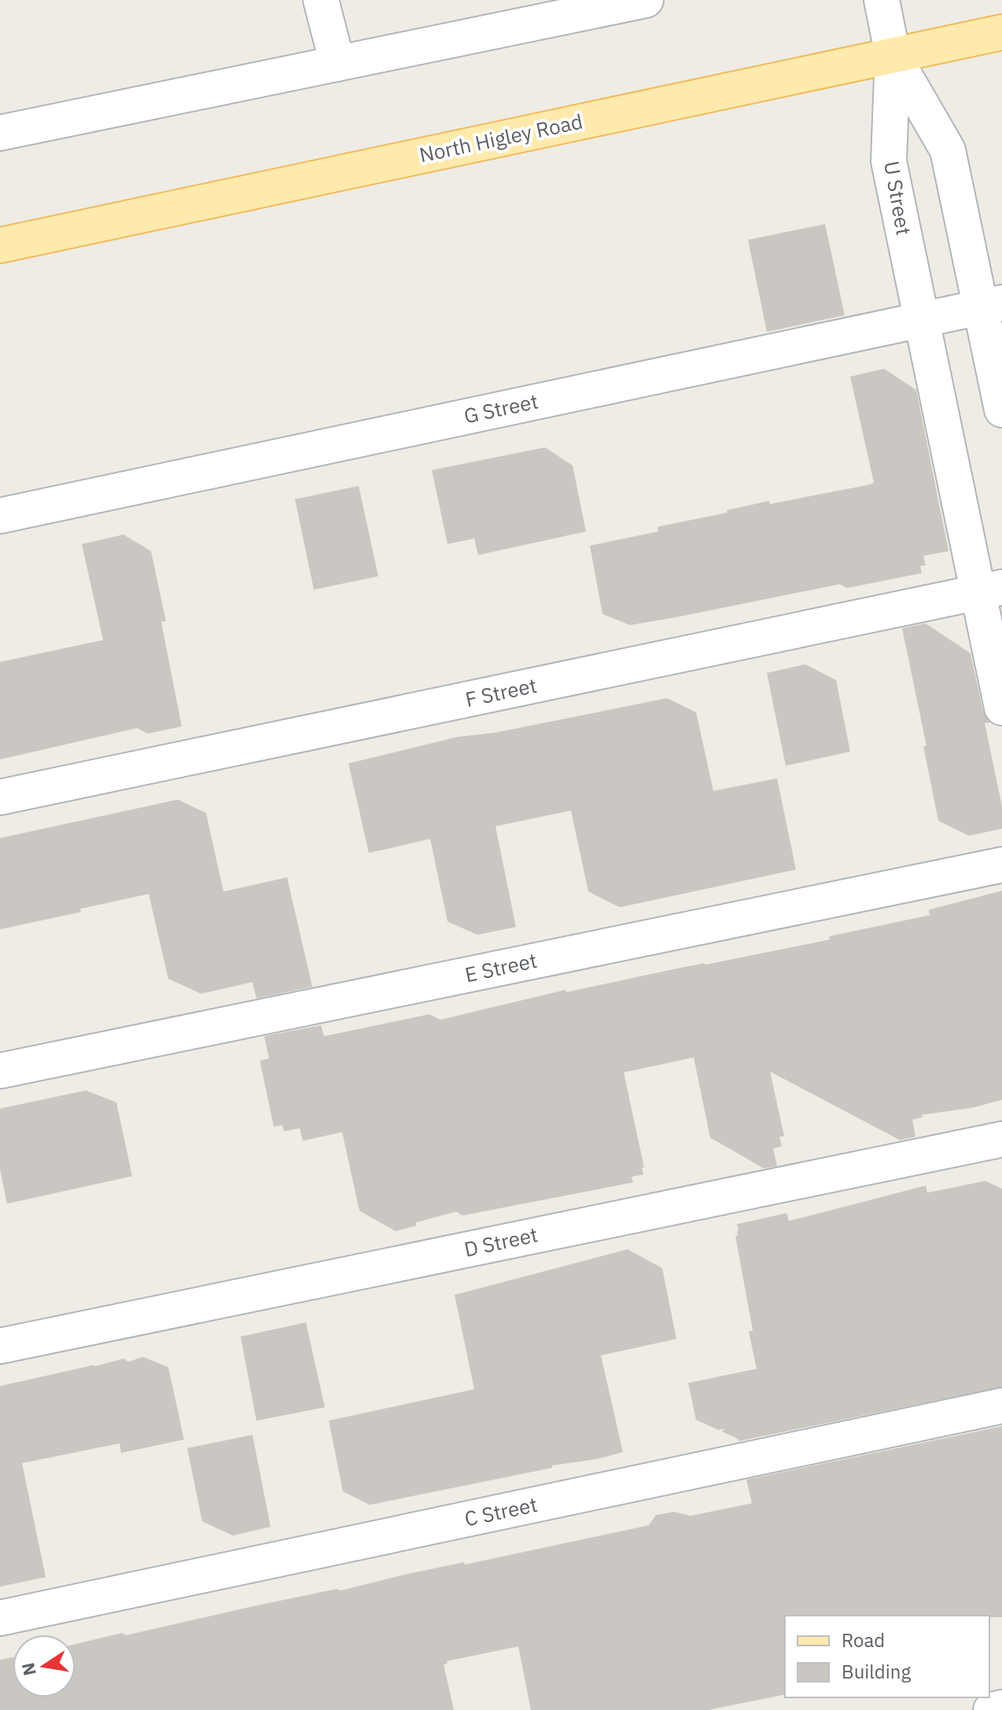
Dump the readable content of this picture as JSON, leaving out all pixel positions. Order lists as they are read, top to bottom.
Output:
{
  "streets": {
    "main road": ["North Higley Road"],
    "street": [
      "U Street",
      "G Street",
      "F Street",
      "E Street",
      "D Street",
      "C Street"
    ]
  },
  "crossings": [
    ["North Higley Road", "U Street"],
    ["U Street", "G Street"],
    ["U Street", "F Street"]
  ],
  "legend": ["Road", "Building"],
  "north": "left"
}
